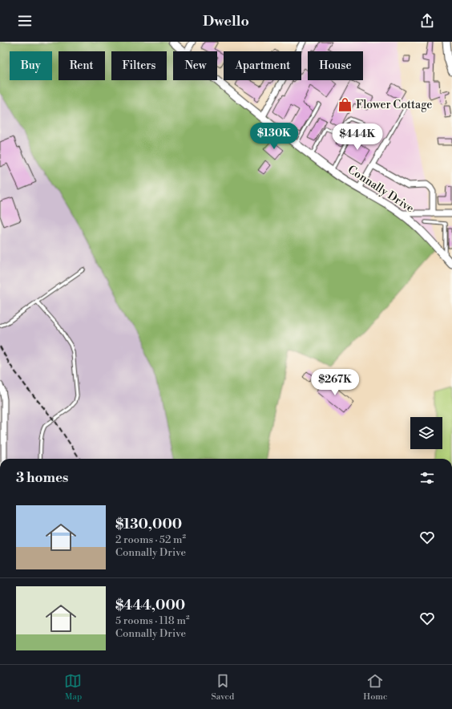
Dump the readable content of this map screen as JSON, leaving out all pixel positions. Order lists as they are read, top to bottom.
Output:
{
  "streets": {
    "street": ["Connally Drive"]
  },
  "places": {
    "shop": ["Flower Cottage"]
  },
  "page": {
    "header": "Dwello",
    "chip": [
      "Buy",
      "Rent",
      "Filters",
      "New",
      "Apartment",
      "House"
    ],
    "price": ["$130K", "$444K", "$267K"],
    "heading": "3 homes",
    "list": [
      {
        "name": "$130,000",
        "note": "2 rooms · 52 m² · Connally Drive"
      },
      {
        "name": "$444,000",
        "note": "5 rooms · 118 m² · Connally Drive"
      }
    ],
    "tabs": ["Map", "Saved", "Home"]
  }
}
